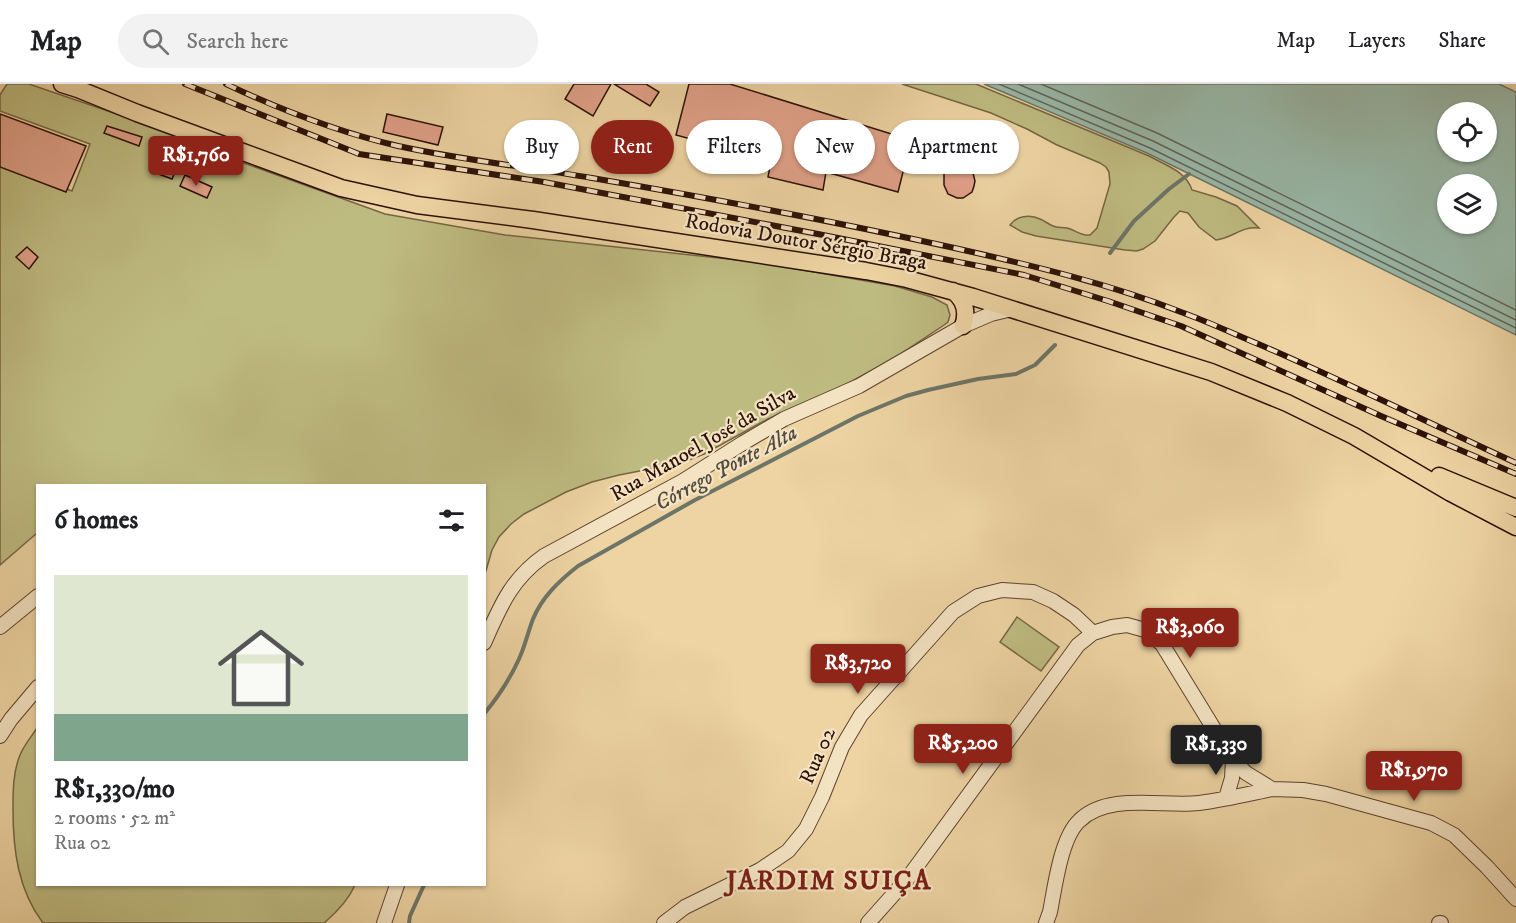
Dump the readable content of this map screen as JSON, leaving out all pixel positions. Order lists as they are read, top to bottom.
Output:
{
  "streets": {
    "main road": ["Rodovia Doutor Sérgio Braga"],
    "street": ["Rua Manoel José da Silva", "Rua 02"]
  },
  "crossings": [
    ["Rodovia Doutor Sérgio Braga", "Rua Manoel José da Silva"]
  ],
  "districts": ["JARDIM SUIÇA"],
  "water": ["Córrego Ponte Alta"],
  "page": {
    "header": "Map",
    "search": "Search here",
    "nav": ["Map", "Layers", "Share"],
    "chip": [
      "Buy",
      "Rent",
      "Filters",
      "New",
      "Apartment"
    ],
    "price": [
      "R$1,760",
      "R$3,060",
      "R$3,720",
      "R$5,200",
      "R$1,330",
      "R$1,970"
    ],
    "heading": "6 homes",
    "list": [
      {
        "name": "R$1,330/mo",
        "note": "2 rooms · 52 m² · Rua 02"
      }
    ]
  }
}
